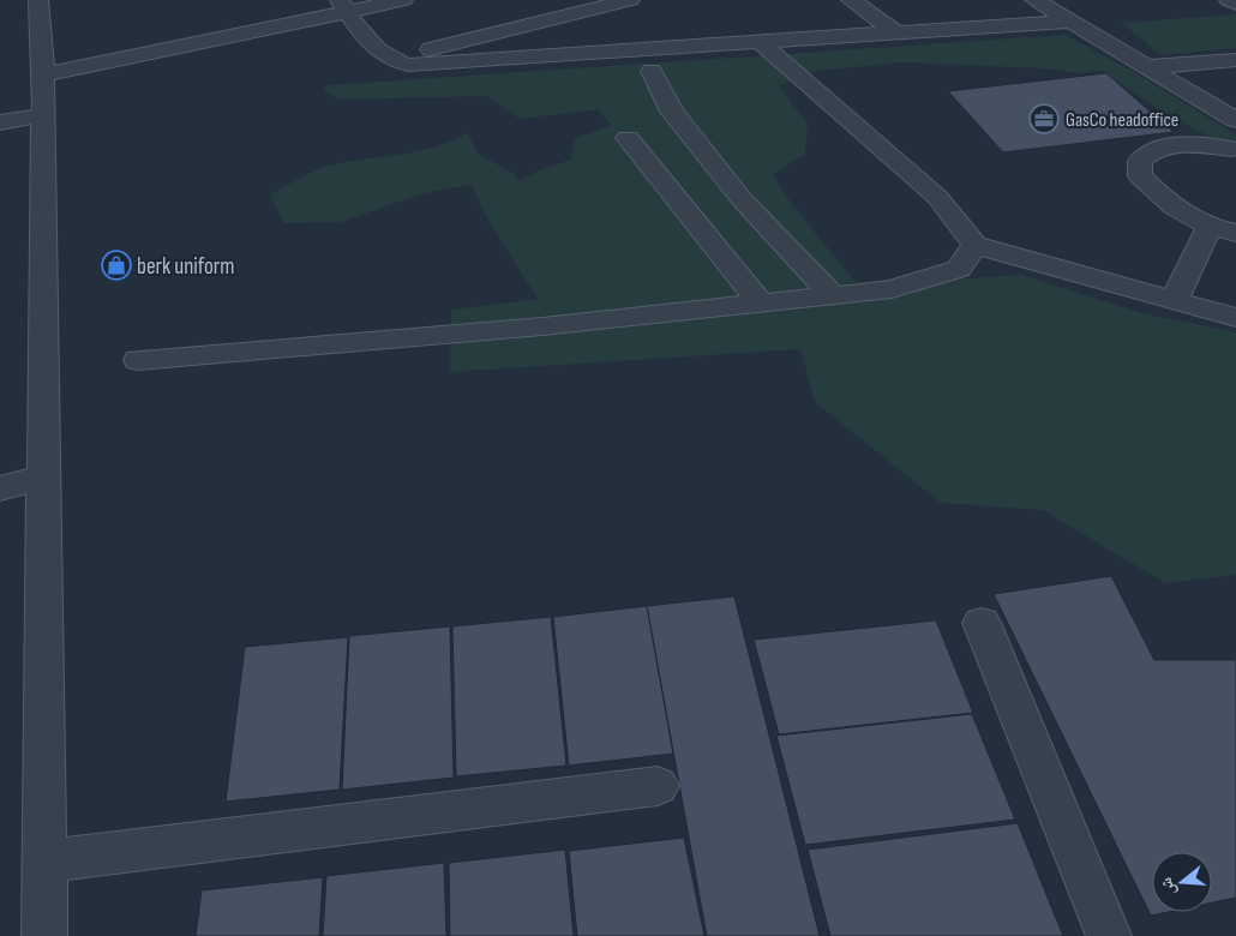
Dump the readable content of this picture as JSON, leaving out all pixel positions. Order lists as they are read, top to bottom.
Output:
{
  "places": {
    "office": ["GasCo headoffice"],
    "shop": ["berk uniform"]
  },
  "north": "left"
}
